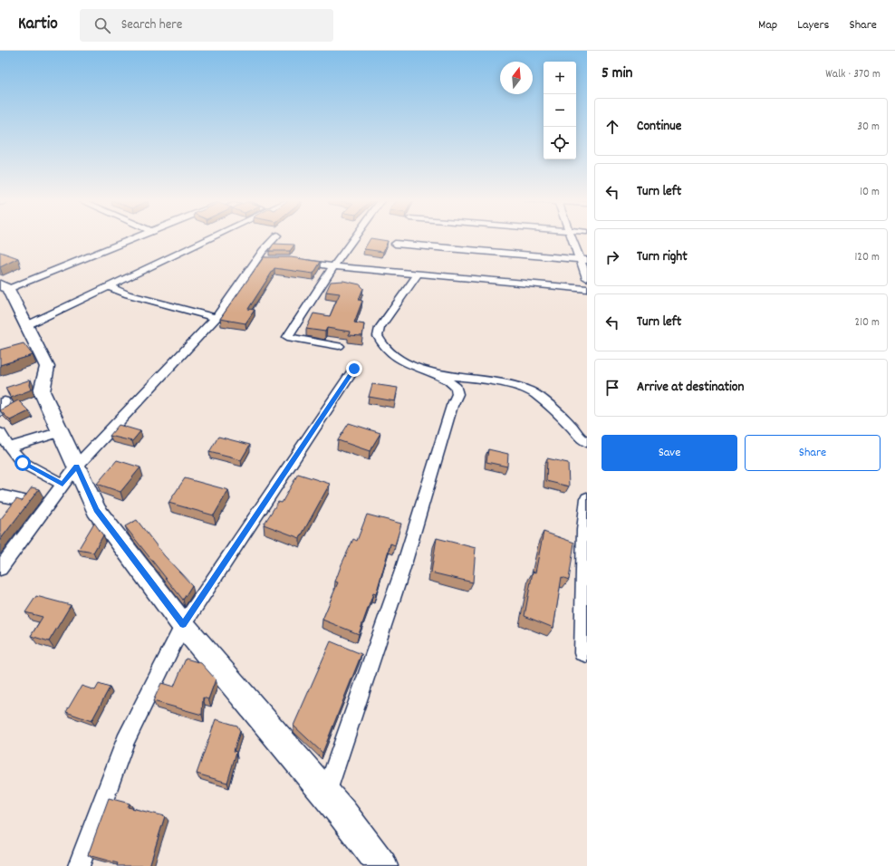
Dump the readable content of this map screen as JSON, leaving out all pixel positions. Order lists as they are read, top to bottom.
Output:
{
  "north": "top",
  "page": {
    "header": "Kartio",
    "search": "Search here",
    "nav": ["Map", "Layers", "Share"],
    "heading": ["5 min", "Walk · 370 m"],
    "map_buttons": ["+", "−"],
    "list": [
      ["Continue", "30 m"],
      ["Turn left", "10 m"],
      ["Turn right", "120 m"],
      ["Turn left", "210 m"],
      "Arrive at destination"
    ],
    "buttons": ["Save", "Share"]
  }
}
